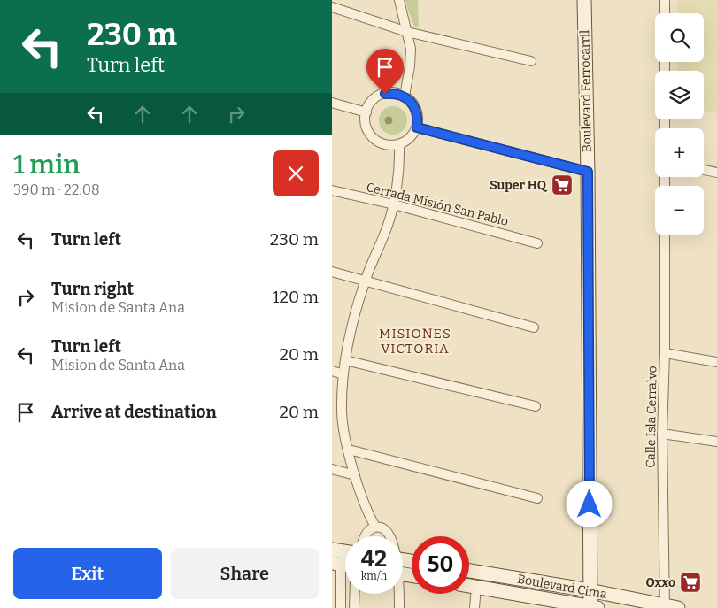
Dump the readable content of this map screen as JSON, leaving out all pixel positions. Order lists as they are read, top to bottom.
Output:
{
  "streets": {
    "main road": ["Boulevard Ferrocarril", "Boulevard Cima"],
    "street": ["Cerrada Misión San Pablo", "Calle Isla Cerralvo"]
  },
  "crossings": [
    ["Boulevard Ferrocarril", "Boulevard Cima"],
    ["Calle Isla Cerralvo", "Boulevard Cima"]
  ],
  "districts": ["MISIONES VICTORIA"],
  "places": {
    "supermarket": ["Super HQ", "Oxxo"]
  },
  "page": {
    "turn": ["230 m", "Turn left"],
    "map_buttons": ["+", "−"],
    "heading": ["1 min", "390 m · 22:08"],
    "list": [
      {
        "name": "Turn left",
        "value": "230 m"
      },
      {
        "name": "Turn right",
        "note": "Mision de Santa Ana",
        "value": "120 m"
      },
      {
        "name": "Turn left",
        "note": "Mision de Santa Ana",
        "value": "20 m"
      },
      {
        "name": "Arrive at destination",
        "value": "20 m"
      }
    ],
    "speed": "42 km/h",
    "limit": "50",
    "buttons": ["Exit", "Share"]
  }
}
